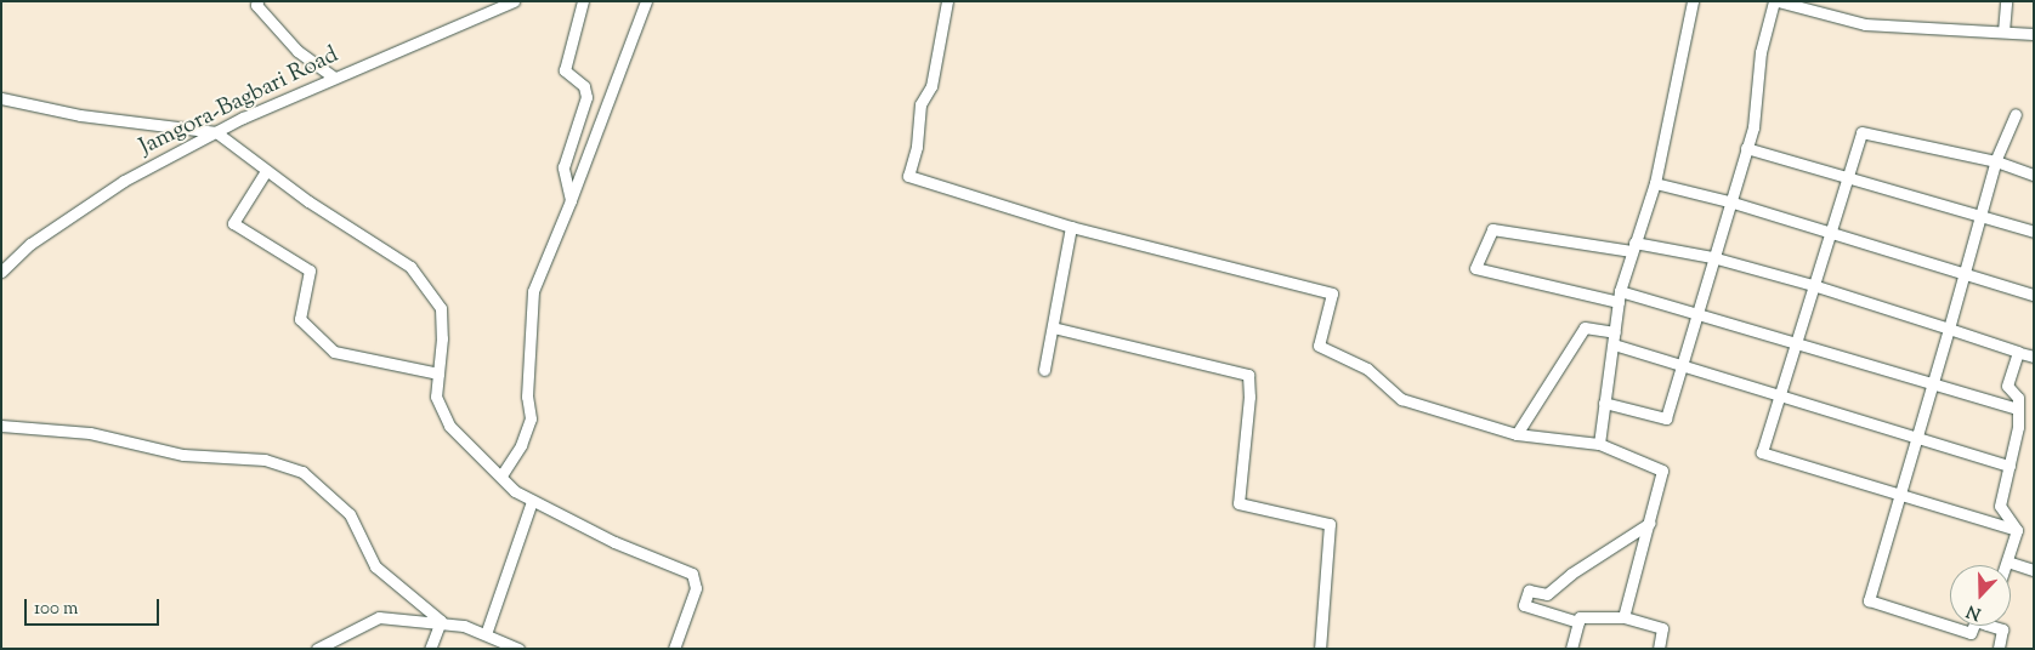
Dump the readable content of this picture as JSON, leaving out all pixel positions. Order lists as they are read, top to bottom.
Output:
{
  "streets": {
    "street": ["Jamgora-Bagbari Road"]
  },
  "scale_bar": "100 m",
  "north": "bottom"
}
